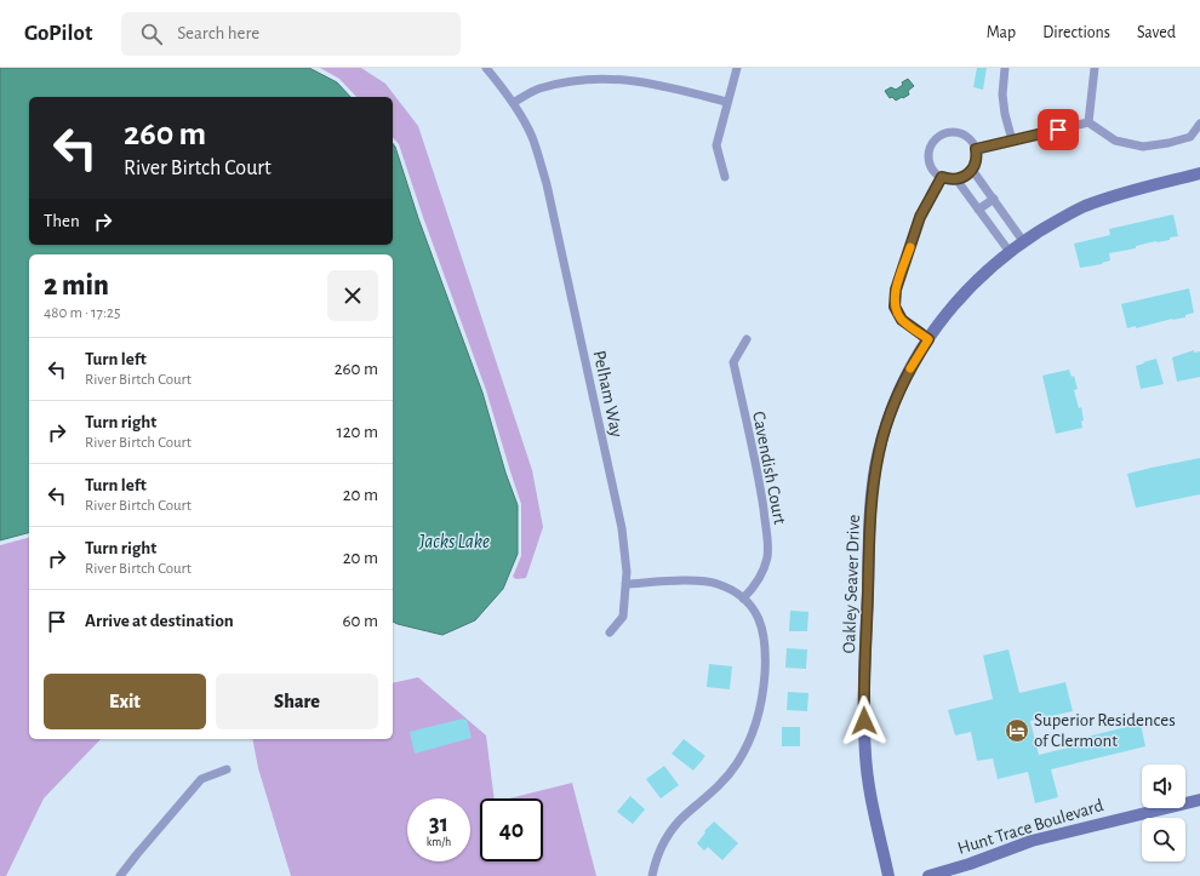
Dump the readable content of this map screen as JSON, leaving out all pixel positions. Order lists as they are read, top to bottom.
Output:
{
  "streets": {
    "street": [
      "Pelham Way",
      "Cavendish Court",
      "Oakley Seaver Drive",
      "Hunt Trace Boulevard"
    ]
  },
  "water": ["Jacks Lake"],
  "places": {
    "hotel": ["Superior Residences of Clermont"]
  },
  "page": {
    "header": "GoPilot",
    "search": "Search here",
    "nav": ["Map", "Directions", "Saved"],
    "turn": ["260 m", "River Birtch Court"],
    "then": "Then",
    "heading": ["2 min", "480 m · 17:25"],
    "list": [
      {
        "name": "Turn left",
        "note": "River Birtch Court",
        "value": "260 m"
      },
      {
        "name": "Turn right",
        "note": "River Birtch Court",
        "value": "120 m"
      },
      {
        "name": "Turn left",
        "note": "River Birtch Court",
        "value": "20 m"
      },
      {
        "name": "Turn right",
        "note": "River Birtch Court",
        "value": "20 m"
      },
      {
        "name": "Arrive at destination",
        "value": "60 m"
      }
    ],
    "buttons": ["Exit", "Share"],
    "speed": "31 km/h",
    "limit": "40"
  }
}
